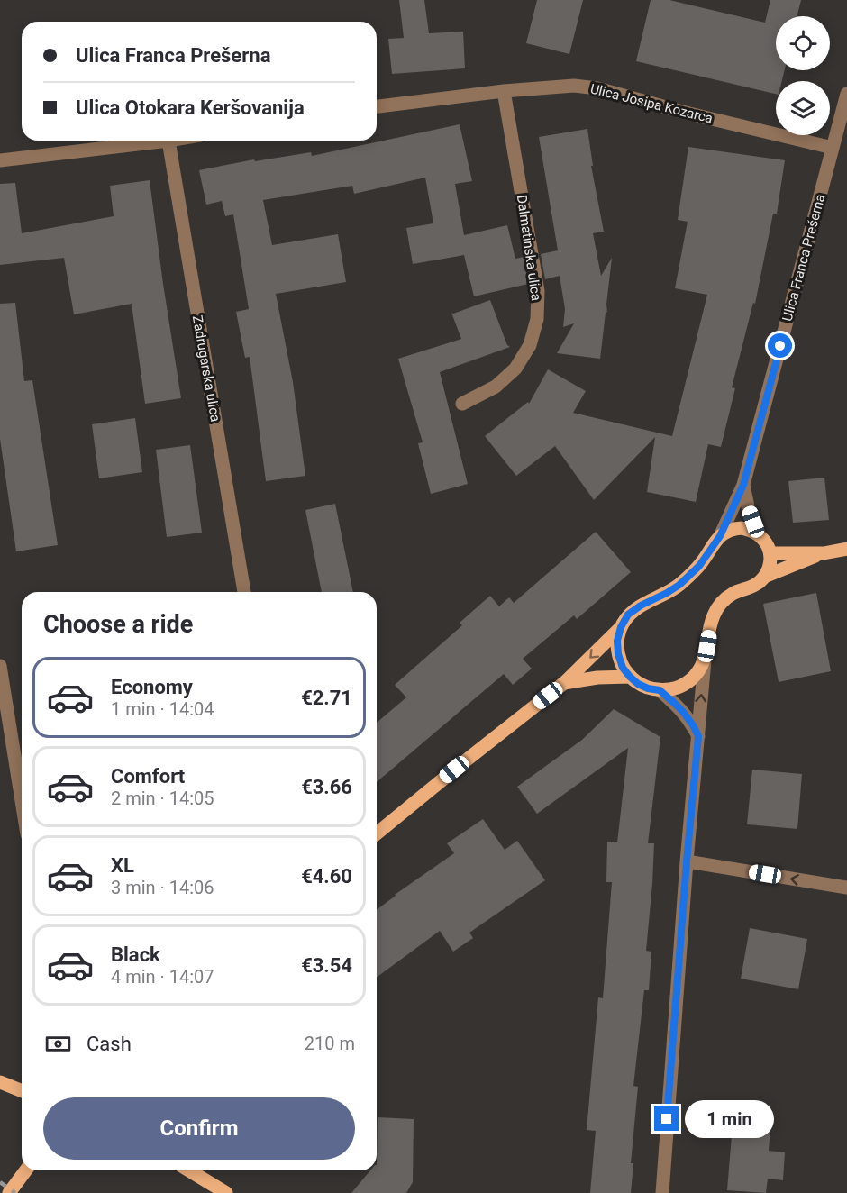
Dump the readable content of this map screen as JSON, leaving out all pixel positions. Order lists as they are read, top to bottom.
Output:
{
  "streets": {
    "street": [
      "Ulica Josipa Kozarca",
      "Dalmatinska ulica",
      "Ulica Franca Prešerna",
      "Zadrugarska ulica"
    ]
  },
  "crossings": [
    ["Ulica Josipa Kozarca", "Dalmatinska ulica"],
    ["Ulica Josipa Kozarca", "Ulica Franca Prešerna"]
  ],
  "page": {
    "banner": ["Ulica Franca Prešerna", "Ulica Otokara Keršovanija"],
    "heading": "Choose a ride",
    "list": [
      {
        "name": "Economy",
        "note": "1 min · 14:04",
        "value": "€2.71"
      },
      {
        "name": "Comfort",
        "note": "2 min · 14:05",
        "value": "€3.66"
      },
      {
        "name": "XL",
        "note": "3 min · 14:06",
        "value": "€4.60"
      },
      {
        "name": "Black",
        "note": "4 min · 14:07",
        "value": "€3.54"
      }
    ],
    "pay": ["Cash", "210 m"],
    "buttons": "Confirm",
    "bubble": "1 min"
  }
}
